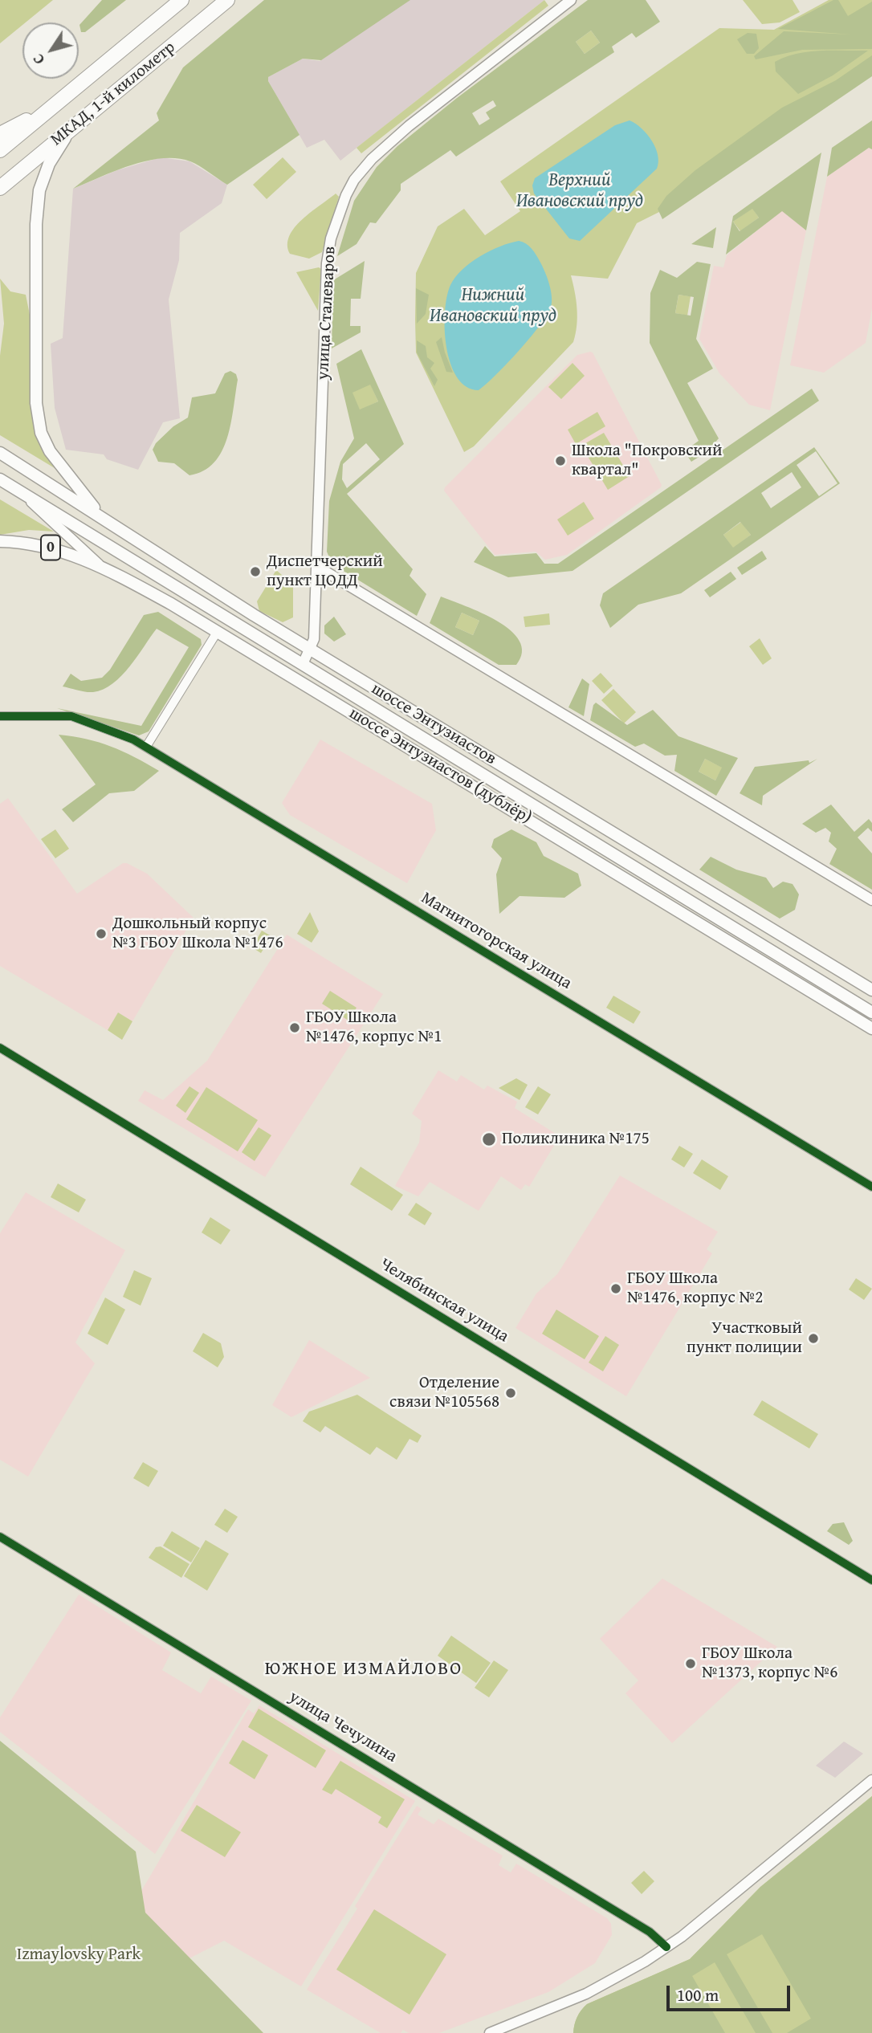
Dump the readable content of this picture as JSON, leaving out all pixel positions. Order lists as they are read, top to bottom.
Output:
{
  "streets": {
    "highway": ["МКАД, 1-й километр"],
    "main road": [
      "улица Сталеваров",
      "0",
      "шоссе Энтузиастов",
      "шоссе Энтузиастов (дублёр)"
    ],
    "street": ["Магнитогорская улица", "Челябинская улица", "улица Чечулина"]
  },
  "crossings": [
    ["улица Сталеваров", "шоссе Энтузиастов"],
    ["0", "шоссе Энтузиастов (дублёр)"],
    ["шоссе Энтузиастов", "шоссе Энтузиастов (дублёр)"]
  ],
  "districts": ["ЮЖНОЕ ИЗМАЙЛОВО"],
  "water": ["Верхний Ивановский пруд", "Нижний Ивановский пруд"],
  "parks": ["Izmaylovsky Park"],
  "places": [
    "Школа \"Покровский квартал\"",
    "Диспетчерский пункт ЦОДД",
    "Дошкольный корпус №3 ГБОУ Школа №1476",
    "ГБОУ Школа №1476, корпус №1",
    "Поликлиника №175",
    "ГБОУ Школа №1476, корпус №2",
    "Участковый пункт полиции",
    "Отделение связи №105568",
    "ГБОУ Школа №1373, корпус №6"
  ],
  "scale_bar": "100 m",
  "north": "bottom left"
}
